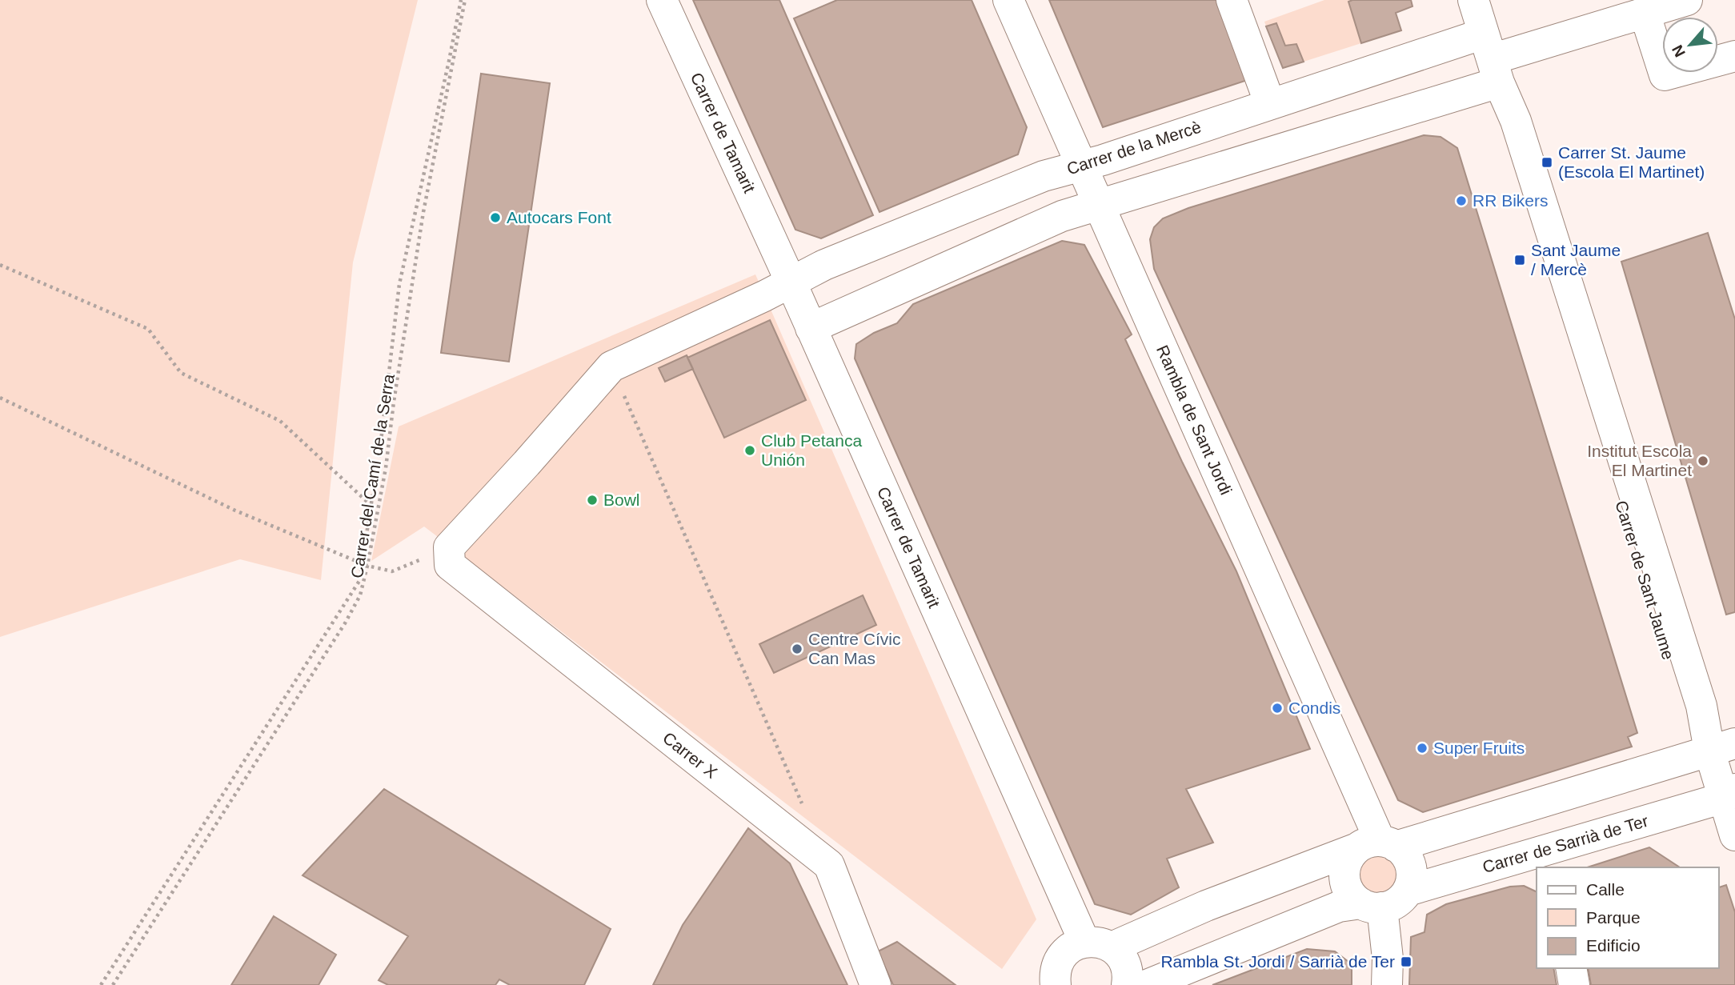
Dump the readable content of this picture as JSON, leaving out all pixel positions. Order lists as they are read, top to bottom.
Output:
{
  "streets": {
    "street": [
      "Carrer de Tamarit",
      "Carrer de la Mercè",
      "Rambla de Sant Jordi",
      "Carrer de Sant Jaume",
      "Carrer X",
      "Carrer de Sarrià de Ter"
    ],
    "path": ["Carrer del Camí de la Serra"]
  },
  "crossings": [
    ["Carrer de Tamarit", "Carrer de la Mercè"],
    ["Carrer de la Mercè", "Rambla de Sant Jordi"],
    ["Carrer de la Mercè", "Carrer de Sant Jaume"],
    ["Rambla de Sant Jordi", "Carrer de Sarrià de Ter"],
    ["Carrer de Sant Jaume", "Carrer de Sarrià de Ter"]
  ],
  "places": {
    "transit": ["Carrer St. Jaume (Escola El Martinet)", "Sant Jaume / Mercè", "Rambla St. Jordi / Sarrià de Ter"],
    "other": [
      "RR Bikers",
      "Autocars Font",
      "Club Petanca Unión",
      "Institut Escola El Martinet",
      "Bowl",
      "Centre Cívic Can Mas",
      "Condis",
      "Super Fruits"
    ]
  },
  "legend": ["Calle", "Parque", "Edificio"],
  "north": "bottom left"
}
